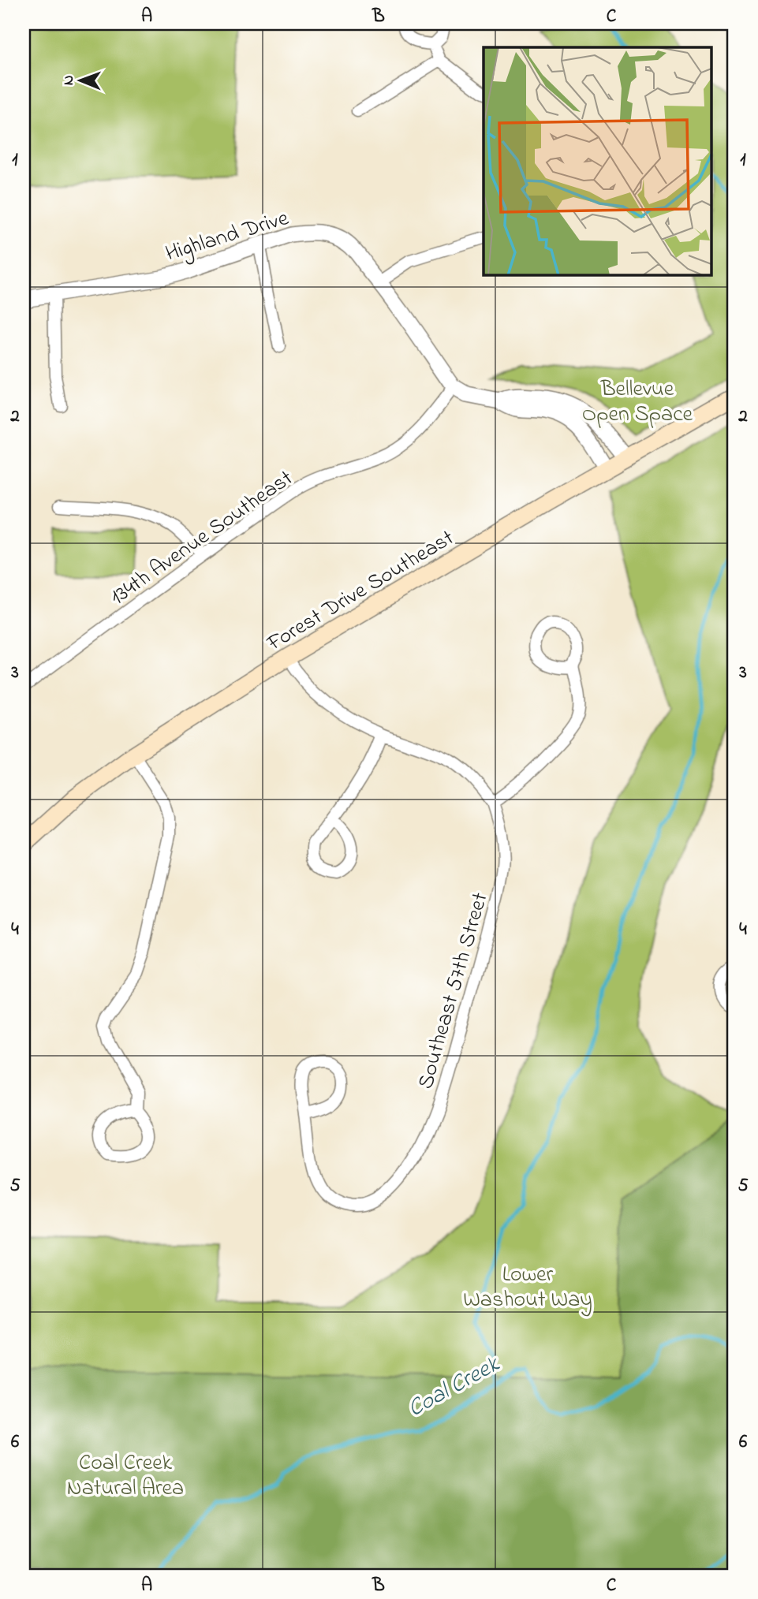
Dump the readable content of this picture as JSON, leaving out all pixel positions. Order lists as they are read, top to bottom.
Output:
{
  "streets": {
    "main road": ["Forest Drive Southeast"],
    "street": ["Highland Drive", "134th Avenue Southeast", "Southeast 57th Street"]
  },
  "crossings": [
    ["Highland Drive", "134th Avenue Southeast"]
  ],
  "water": ["Coal Creek"],
  "parks": ["Bellevue Open Space", "Lower Washout Way", "Coal Creek Natural Area"],
  "north": "left",
  "grid": {
    "columns": ["A", "B", "C"],
    "rows": [
      "1",
      "2",
      "3",
      "4",
      "5",
      "6"
    ]
  }
}
